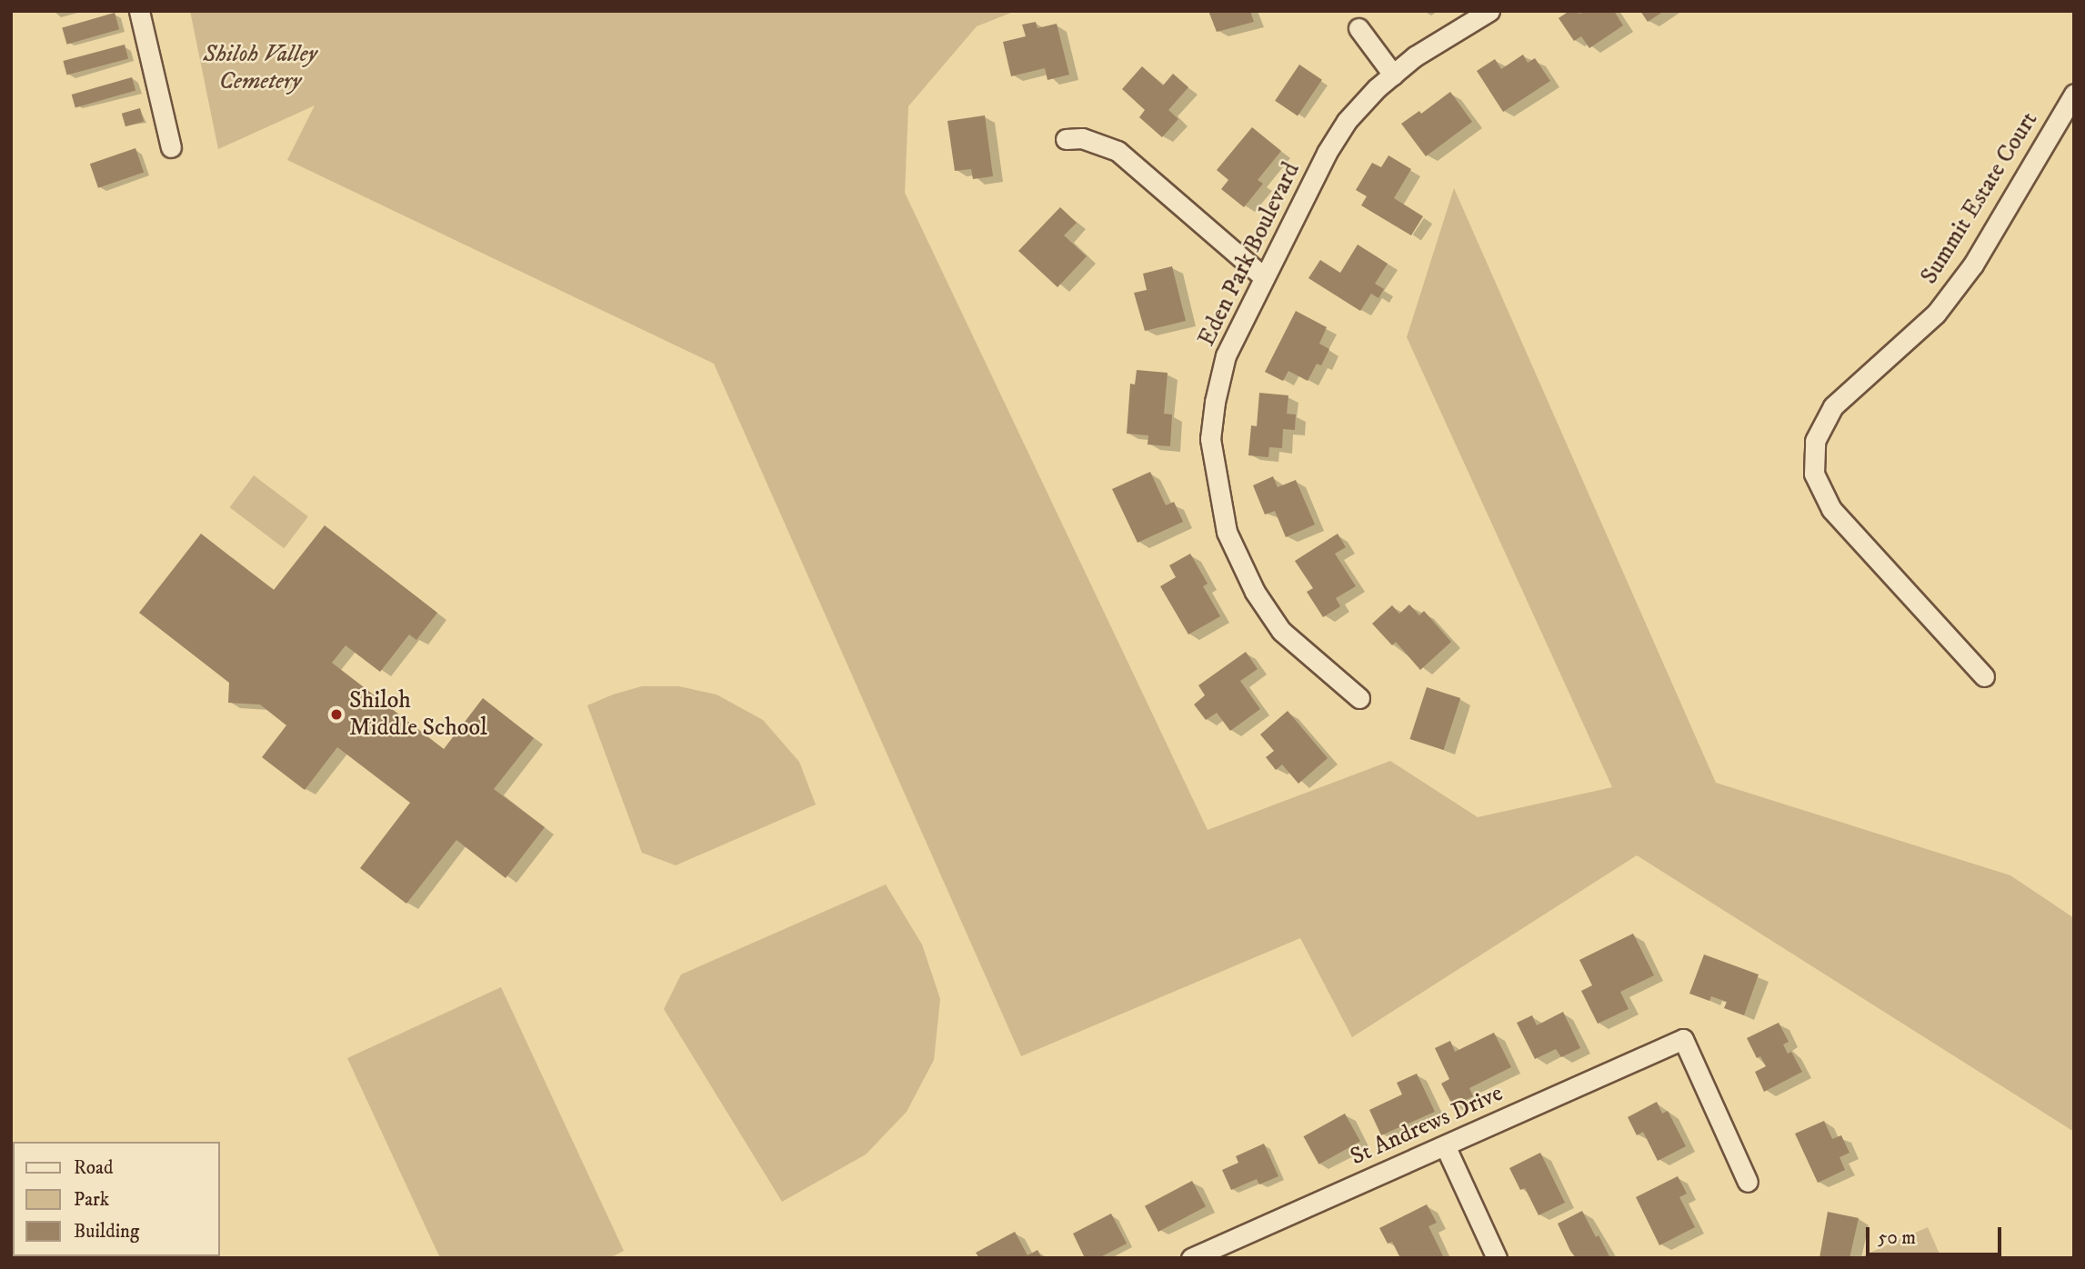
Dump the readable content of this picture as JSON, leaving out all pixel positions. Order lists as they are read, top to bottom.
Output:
{
  "streets": {
    "street": ["Summit Estate Court", "Eden Park Boulevard", "St Andrews Drive"]
  },
  "parks": ["Shiloh Valley Cemetery"],
  "places": ["Shiloh Middle School"],
  "legend": ["Road", "Park", "Building"],
  "scale_bar": "50 m"
}
